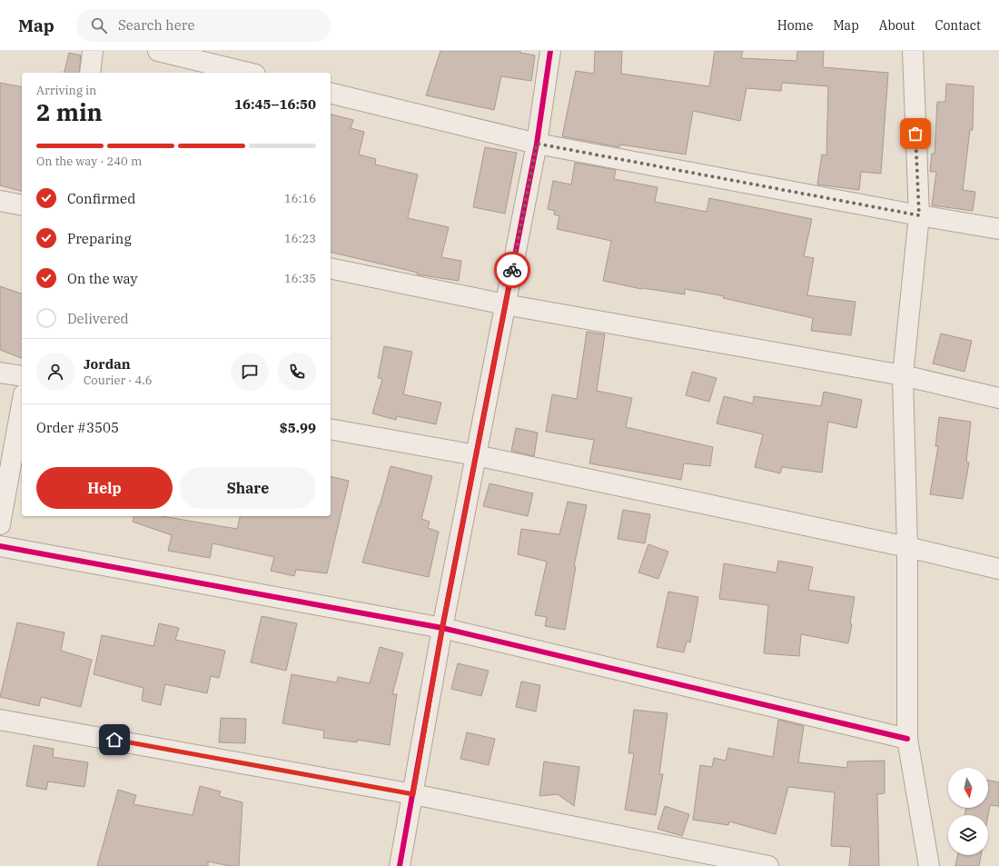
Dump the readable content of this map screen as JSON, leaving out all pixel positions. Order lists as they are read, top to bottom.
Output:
{
  "north": "bottom",
  "page": {
    "header": "Map",
    "search": "Search here",
    "nav": [
      "Home",
      "Map",
      "About",
      "Contact"
    ],
    "heading": ["2 min", "Arriving in", "16:45–16:50"],
    "panel": [
      "Jordan",
      "Courier · 4.6",
      "Order #3505",
      "$5.99"
    ],
    "bar": "On the way · 240 m",
    "list": [
      ["Confirmed", "16:16"],
      ["Preparing", "16:23"],
      ["On the way", "16:35"],
      "Delivered"
    ],
    "buttons": ["Help", "Share"]
  }
}
